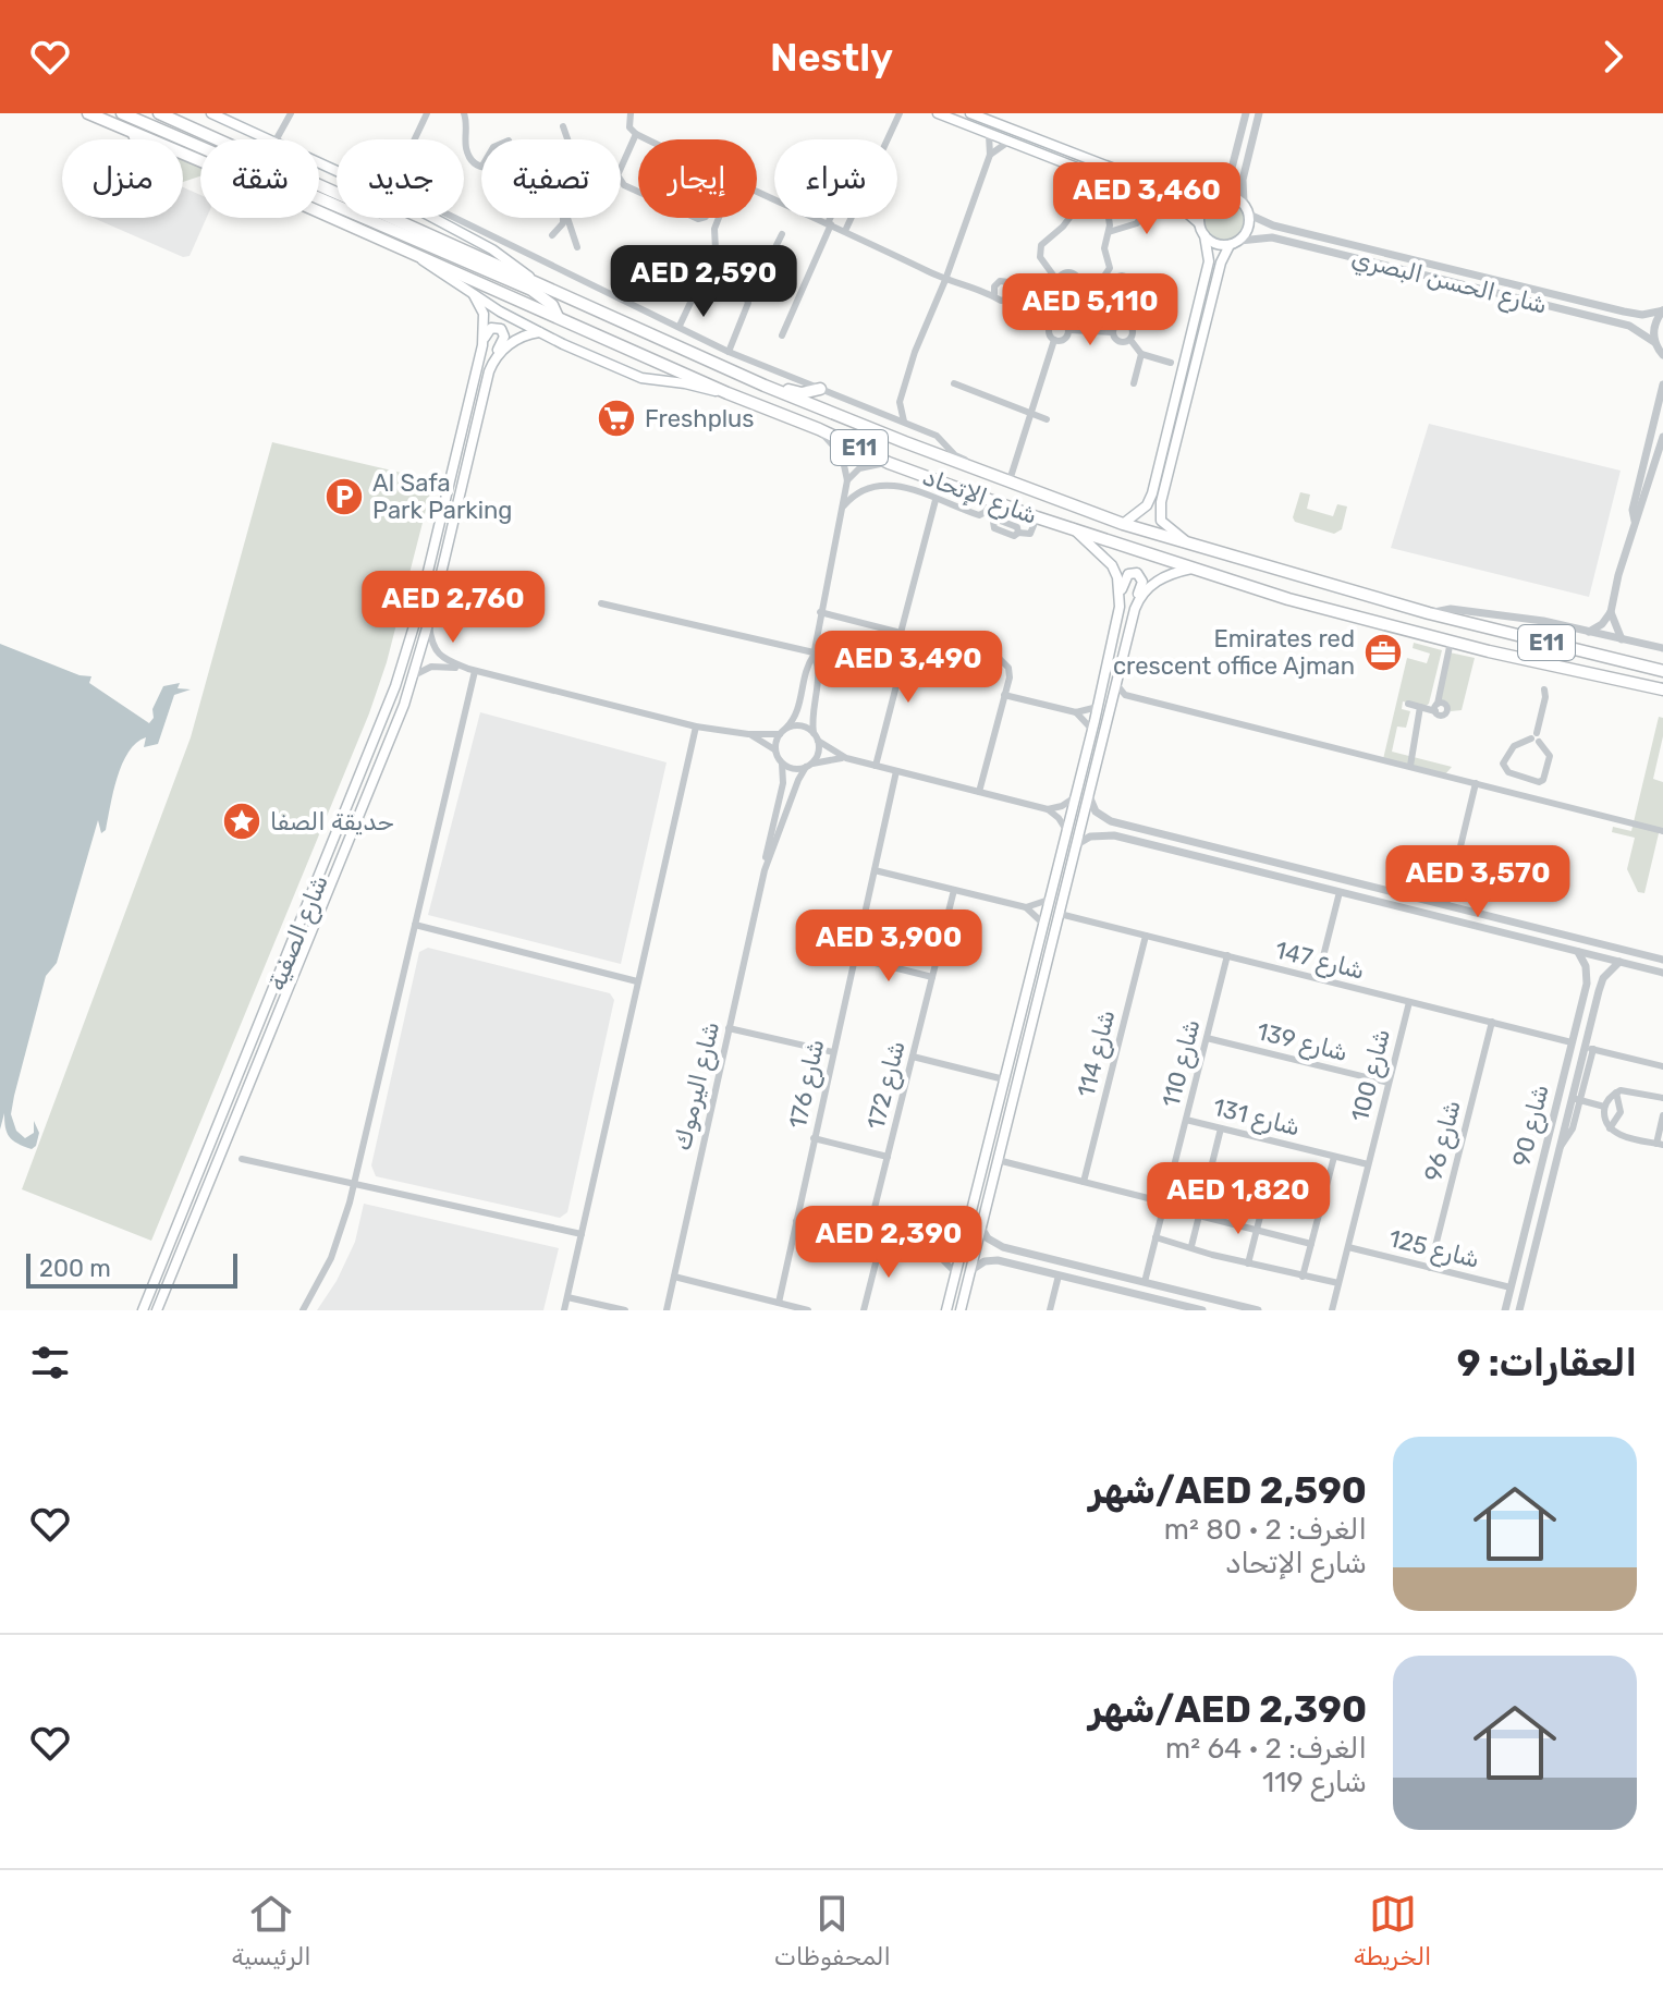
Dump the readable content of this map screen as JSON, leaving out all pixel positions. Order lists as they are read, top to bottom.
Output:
{
  "streets": {
    "highway": ["E11", "شارع الإتحاد"],
    "main road": ["شارع الصفية"],
    "street": [
      "شارع الحسن البصري",
      "شارع 147",
      "شارع 139",
      "شارع 114",
      "شارع 110",
      "شارع 100",
      "شارع 176",
      "شارع 172",
      "شارع اليرموك",
      "شارع 131",
      "شارع 90",
      "شارع 96",
      "شارع 125"
    ]
  },
  "crossings": [
    ["شارع 147", "شارع 114"],
    ["شارع 147", "شارع 110"],
    ["شارع 147", "شارع 100"],
    ["شارع 147", "شارع 90"],
    ["شارع 147", "شارع 96"],
    ["شارع 139", "شارع 110"],
    ["شارع 139", "شارع 100"],
    ["شارع 110", "شارع 131"],
    ["شارع 100", "شارع 131"],
    ["شارع 100", "شارع 125"],
    ["شارع 90", "شارع 125"],
    ["شارع 96", "شارع 125"]
  ],
  "places": {
    "supermarket": ["Freshplus"],
    "parking": ["Al Safa Park Parking"],
    "office": ["Emirates red crescent office Ajman"],
    "place": ["حديقة الصفا"]
  },
  "scale_bar": "200 m",
  "page": {
    "header": "Nestly",
    "chip": [
      "شراء",
      "إيجار",
      "تصفية",
      "جديد",
      "شقة",
      "منزل"
    ],
    "price": [
      "AED 3,460",
      "AED 2,590",
      "AED 5,110",
      "AED 2,760",
      "AED 3,490",
      "AED 3,570",
      "AED 3,900",
      "AED 1,820",
      "AED 2,390"
    ],
    "scale": "200 m",
    "heading": "العقارات: 9",
    "list": [
      {
        "name": "AED 2,590/شهر",
        "note": "الغرف: 2 · 80 m² · شارع الإتحاد"
      },
      {
        "name": "AED 2,390/شهر",
        "note": "الغرف: 2 · 64 m² · شارع 119"
      }
    ],
    "tabs": ["الخريطة", "المحفوظات", "الرئيسية"]
  }
}
